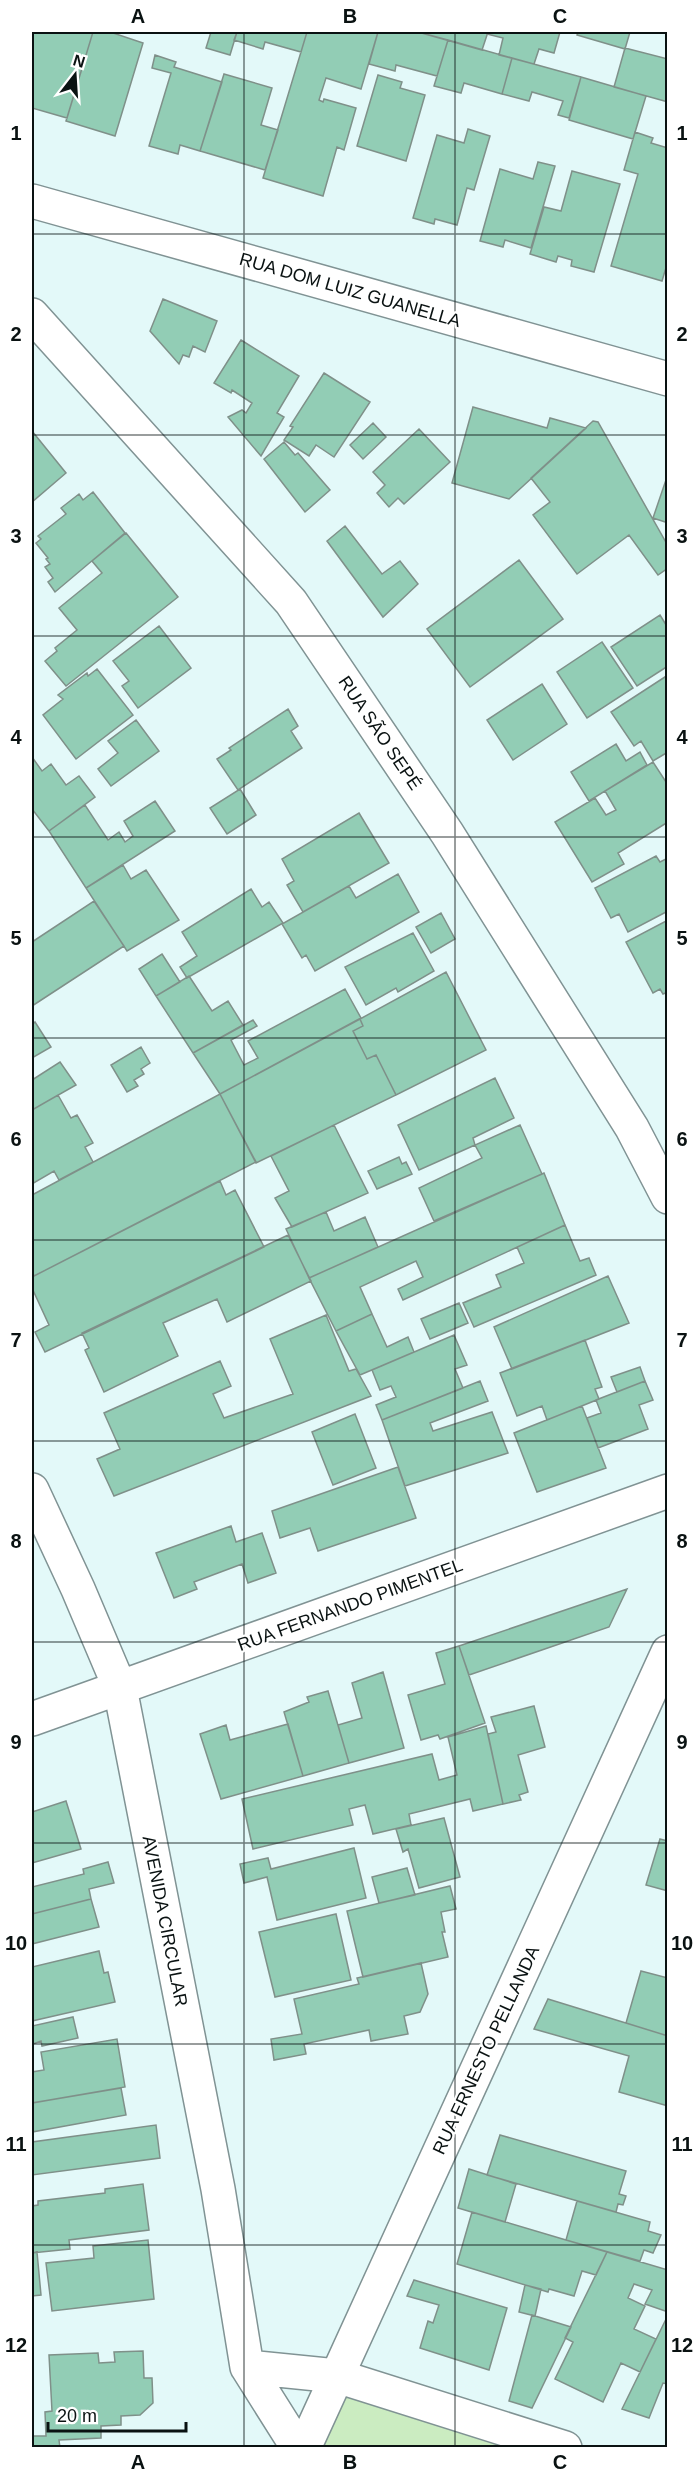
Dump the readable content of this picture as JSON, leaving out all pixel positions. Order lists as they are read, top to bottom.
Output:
{
  "streets": {
    "street": [
      "RUA DOM LUIZ GUANELLA",
      "RUA SÃO SEPÉ",
      "RUA FERNANDO PIMENTEL",
      "AVENIDA CIRCULAR",
      "RUA ERNESTO PELLANDA"
    ]
  },
  "crossings": [
    ["RUA FERNANDO PIMENTEL", "AVENIDA CIRCULAR"]
  ],
  "scale_bar": "20 m",
  "north": "top",
  "grid": {
    "columns": ["A", "B", "C"],
    "rows": [
      "1",
      "2",
      "3",
      "4",
      "5",
      "6",
      "7",
      "8",
      "9",
      "10",
      "11",
      "12"
    ]
  }
}
